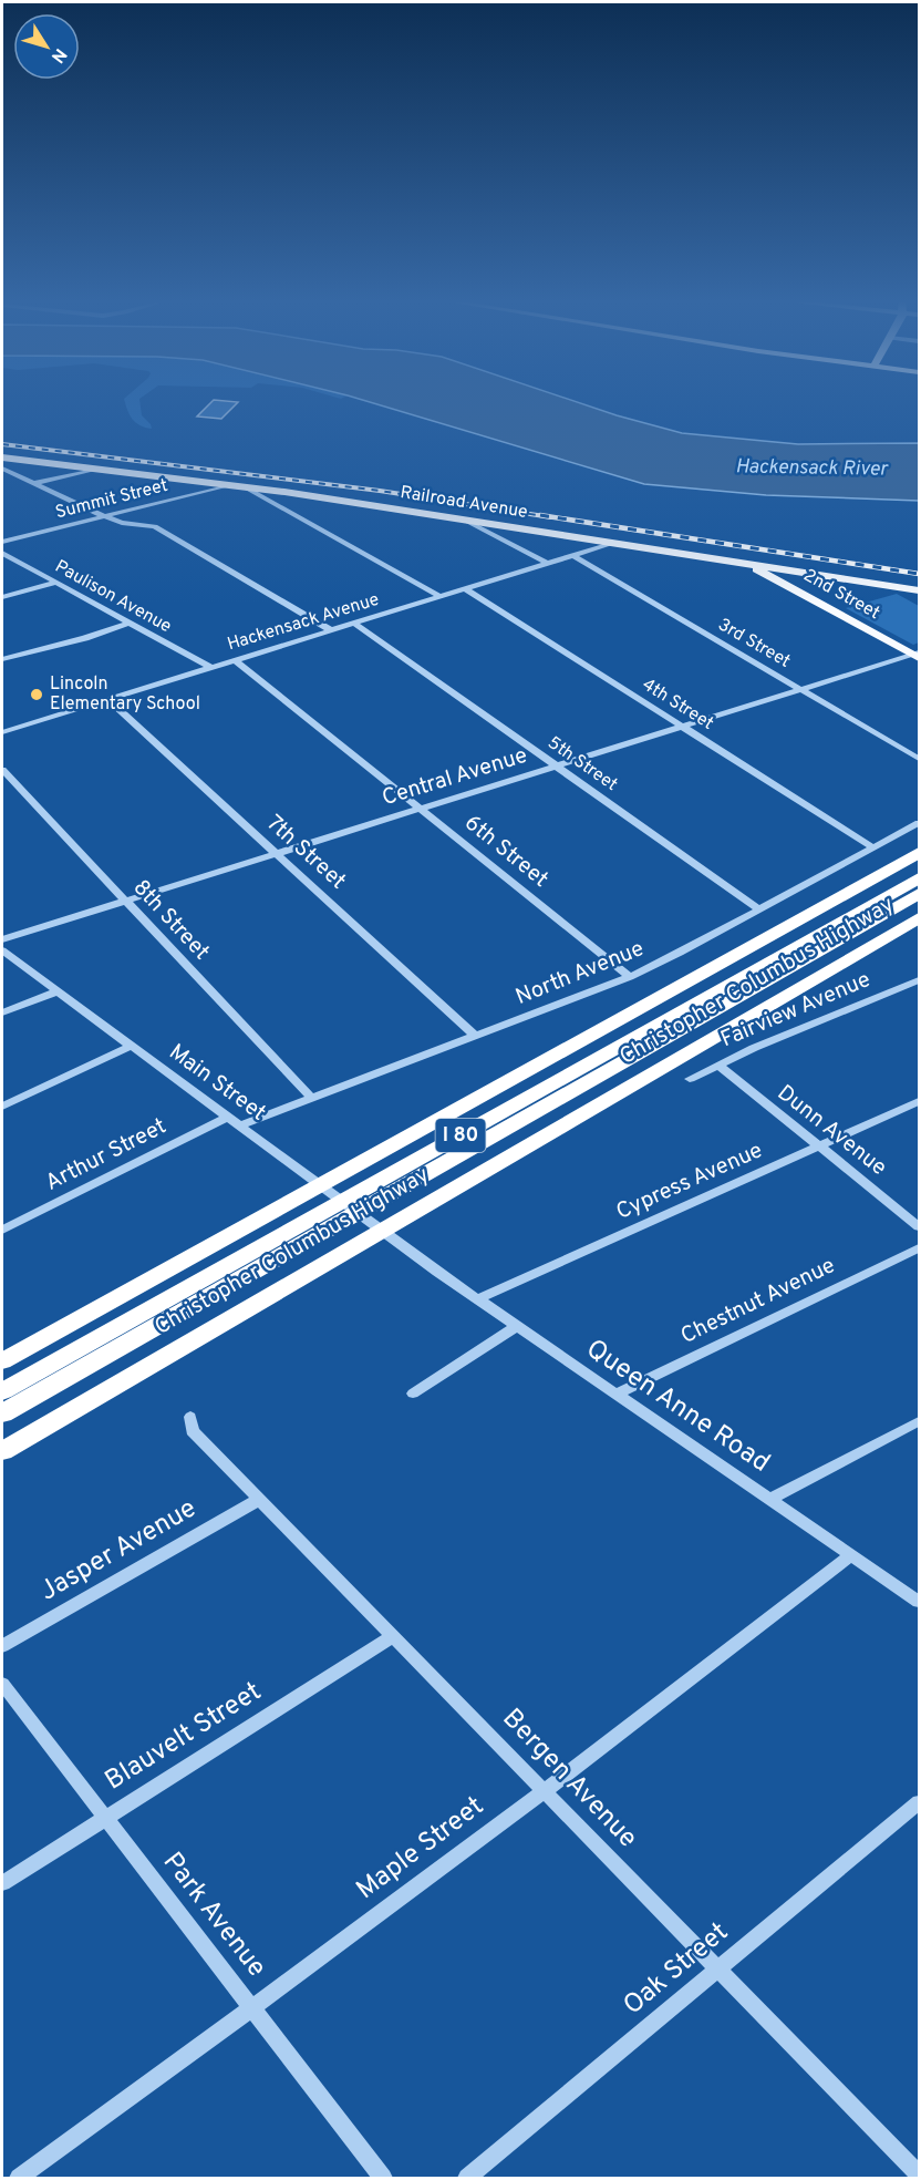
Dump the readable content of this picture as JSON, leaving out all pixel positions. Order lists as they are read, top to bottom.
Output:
{
  "streets": {
    "highway": ["Christopher Columbus Highway", "I 80"],
    "main road": ["Railroad Avenue", "2nd Street"],
    "street": [
      "Summit Street",
      "Paulison Avenue",
      "Hackensack Avenue",
      "3rd Street",
      "4th Street",
      "5th Street",
      "Central Avenue",
      "6th Street",
      "7th Street",
      "8th Street",
      "North Avenue",
      "Fairview Avenue",
      "Main Street",
      "Dunn Avenue",
      "Arthur Street",
      "Cypress Avenue",
      "Chestnut Avenue",
      "Queen Anne Road",
      "Jasper Avenue",
      "Blauvelt Street",
      "Bergen Avenue",
      "Maple Street",
      "Park Avenue",
      "Oak Street"
    ]
  },
  "crossings": [
    ["Summit Street", "Railroad Avenue"],
    ["Railroad Avenue", "2nd Street"],
    ["Railroad Avenue", "Hackensack Avenue"],
    ["2nd Street", "Central Avenue"],
    ["Paulison Avenue", "Hackensack Avenue"],
    ["Hackensack Avenue", "3rd Street"],
    ["Hackensack Avenue", "4th Street"],
    ["Hackensack Avenue", "5th Street"],
    ["Hackensack Avenue", "6th Street"],
    ["Hackensack Avenue", "7th Street"],
    ["3rd Street", "Central Avenue"],
    ["4th Street", "Central Avenue"],
    ["4th Street", "North Avenue"],
    ["5th Street", "Central Avenue"],
    ["5th Street", "North Avenue"],
    ["Central Avenue", "6th Street"],
    ["Central Avenue", "7th Street"],
    ["Central Avenue", "8th Street"],
    ["6th Street", "North Avenue"],
    ["7th Street", "North Avenue"],
    ["8th Street", "North Avenue"],
    ["North Avenue", "Main Street"],
    ["Fairview Avenue", "Dunn Avenue"],
    ["Main Street", "Arthur Street"],
    ["Main Street", "Queen Anne Road"],
    ["Dunn Avenue", "Cypress Avenue"],
    ["Cypress Avenue", "Queen Anne Road"],
    ["Chestnut Avenue", "Queen Anne Road"],
    ["Queen Anne Road", "Maple Street"],
    ["Jasper Avenue", "Bergen Avenue"],
    ["Blauvelt Street", "Bergen Avenue"],
    ["Blauvelt Street", "Park Avenue"],
    ["Bergen Avenue", "Maple Street"],
    ["Bergen Avenue", "Oak Street"],
    ["Maple Street", "Park Avenue"]
  ],
  "water": ["Hackensack River"],
  "places": ["Lincoln Elementary School"],
  "north": "bottom right"
}
